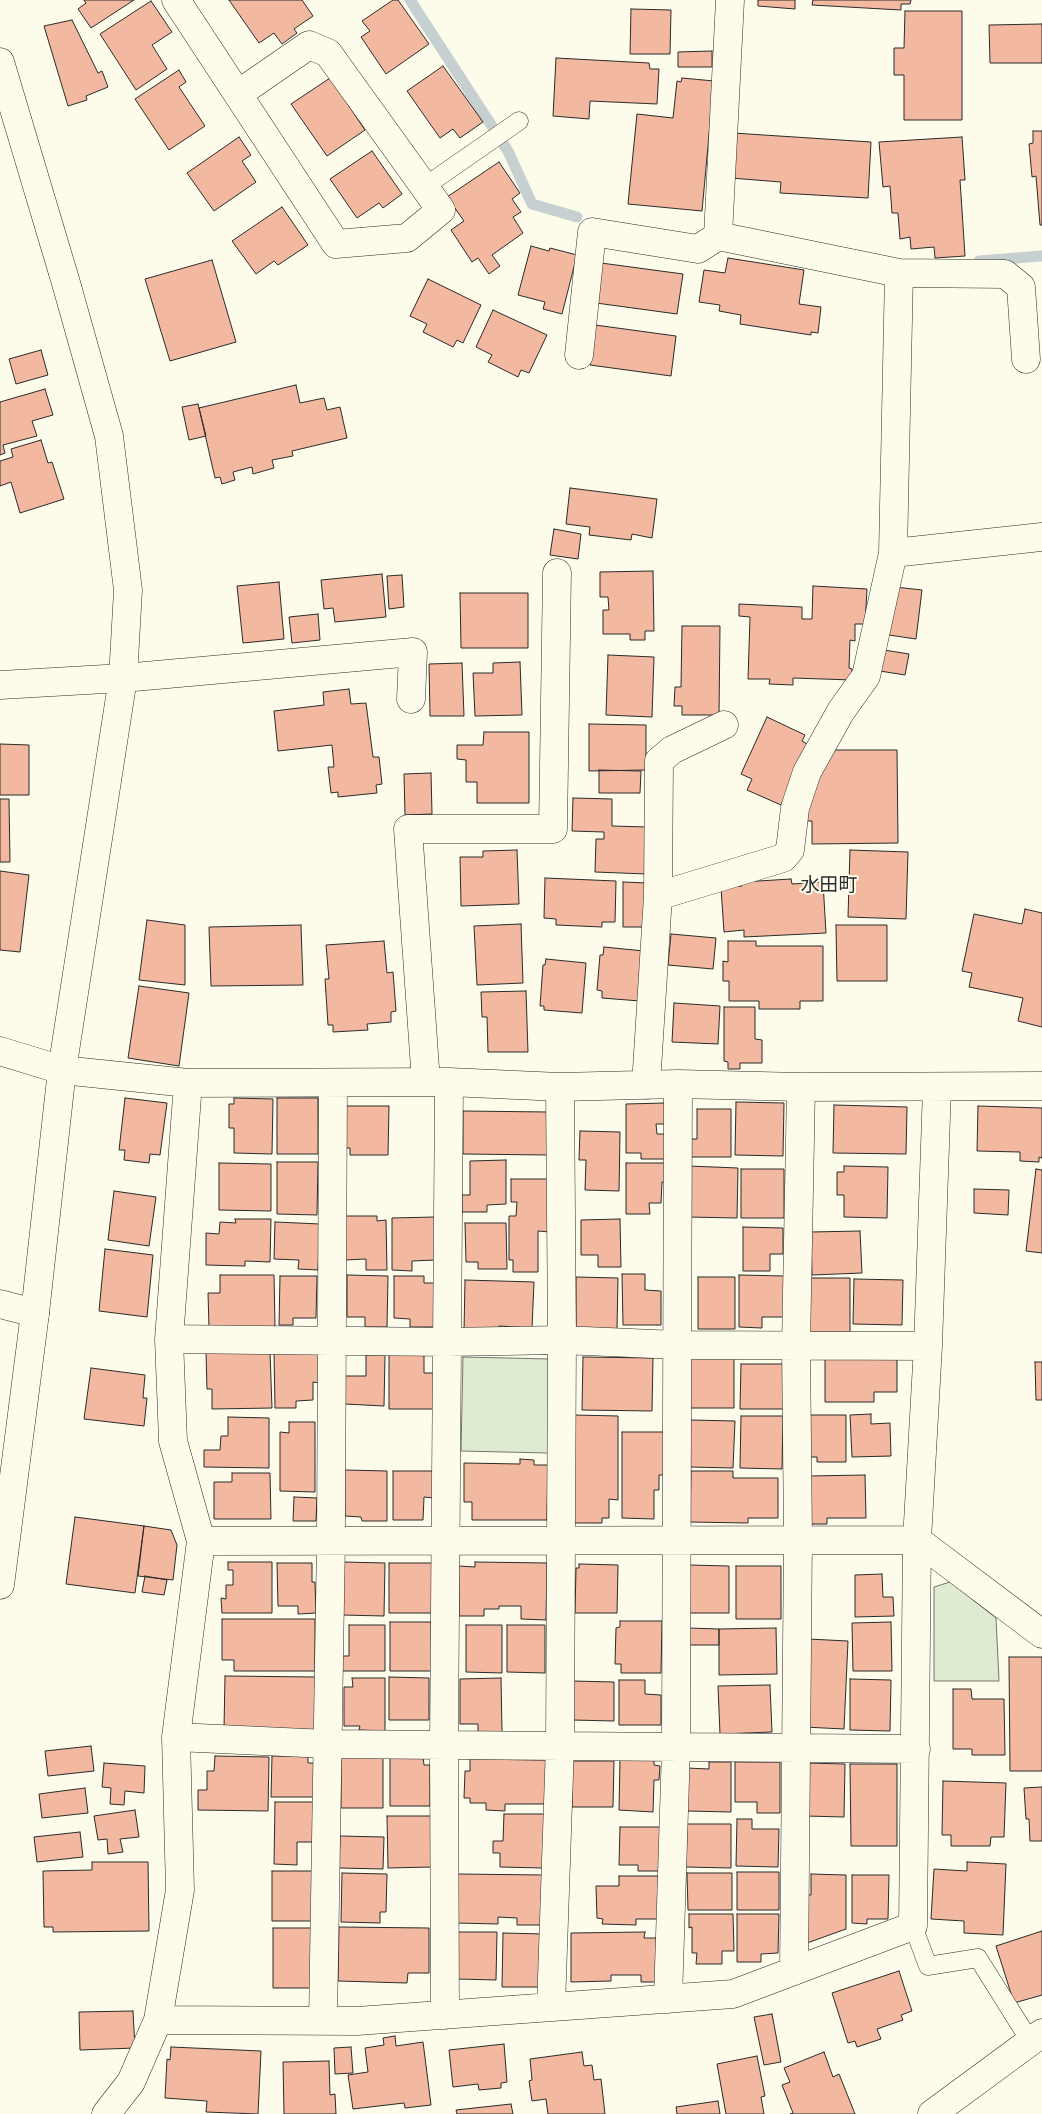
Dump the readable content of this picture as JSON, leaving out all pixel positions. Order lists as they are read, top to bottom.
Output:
{
  "districts": ["水田町"]
}
